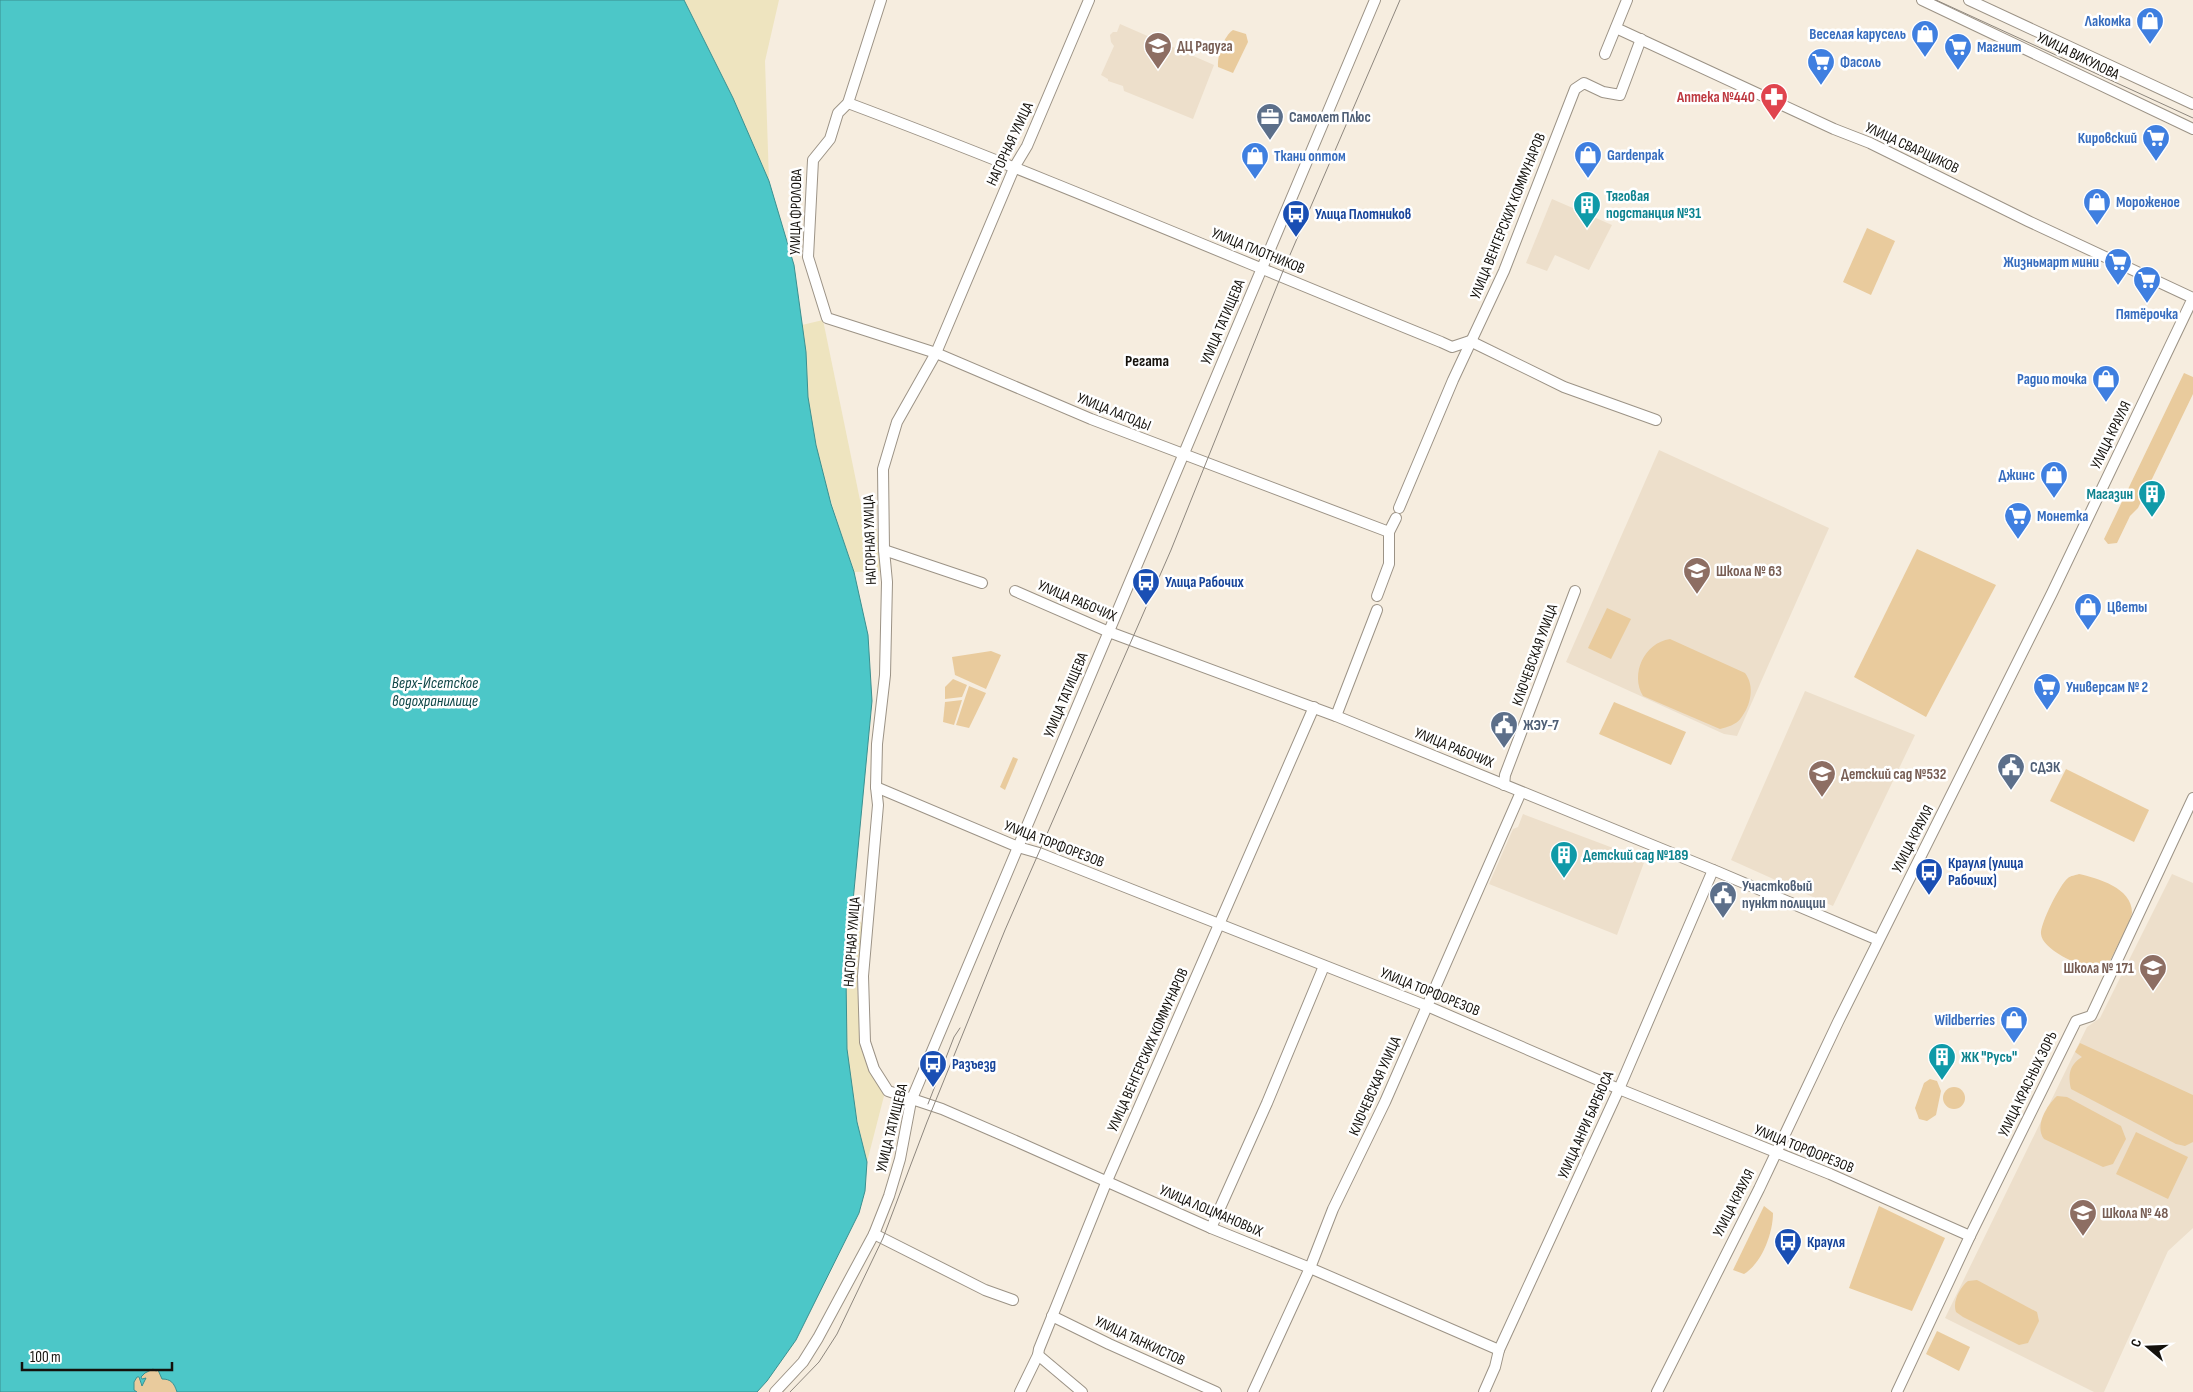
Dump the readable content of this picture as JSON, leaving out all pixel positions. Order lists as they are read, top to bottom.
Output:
{
  "streets": {
    "street": [
      "УЛИЦА ВИКУЛОВА",
      "НАГОРНАЯ УЛИЦА",
      "УЛИЦА СВАРЩИКОВ",
      "УЛИЦА ФРОЛОВА",
      "УЛИЦА ВЕНГЕРСКИХ КОММУНАРОВ",
      "УЛИЦА ПЛОТНИКОВ",
      "УЛИЦА ТАТИЩЕВА",
      "УЛИЦА ЛАГОДЫ",
      "УЛИЦА КРАУЛЯ",
      "УЛИЦА РАБОЧИХ",
      "КЛЮЧЕВСКАЯ УЛИЦА",
      "УЛИЦА ТОРФОРЕЗОВ",
      "УЛИЦА КРАСНЫХ ЗОРЬ",
      "УЛИЦА АНРИ БАРБЮСА",
      "УЛИЦА ЛОЦМАНОВЫХ",
      "УЛИЦА ТАНКИСТОВ"
    ]
  },
  "crossings": [
    ["НАГОРНАЯ УЛИЦА", "УЛИЦА ПЛОТНИКОВ"],
    ["НАГОРНАЯ УЛИЦА", "УЛИЦА ТАТИЩЕВА"],
    ["НАГОРНАЯ УЛИЦА", "УЛИЦА ЛАГОДЫ"],
    ["НАГОРНАЯ УЛИЦА", "УЛИЦА ТОРФОРЕЗОВ"],
    ["НАГОРНАЯ УЛИЦА", "УЛИЦА ЛОЦМАНОВЫХ"],
    ["УЛИЦА СВАРЩИКОВ", "УЛИЦА ВЕНГЕРСКИХ КОММУНАРОВ"],
    ["УЛИЦА СВАРЩИКОВ", "УЛИЦА КРАУЛЯ"],
    ["УЛИЦА ФРОЛОВА", "УЛИЦА ПЛОТНИКОВ"],
    ["УЛИЦА ФРОЛОВА", "УЛИЦА ЛАГОДЫ"],
    ["УЛИЦА ВЕНГЕРСКИХ КОММУНАРОВ", "УЛИЦА ПЛОТНИКОВ"],
    ["УЛИЦА ВЕНГЕРСКИХ КОММУНАРОВ", "УЛИЦА ЛАГОДЫ"],
    ["УЛИЦА ВЕНГЕРСКИХ КОММУНАРОВ", "УЛИЦА РАБОЧИХ"],
    ["УЛИЦА ВЕНГЕРСКИХ КОММУНАРОВ", "УЛИЦА ТОРФОРЕЗОВ"],
    ["УЛИЦА ВЕНГЕРСКИХ КОММУНАРОВ", "УЛИЦА ЛОЦМАНОВЫХ"],
    ["УЛИЦА ВЕНГЕРСКИХ КОММУНАРОВ", "УЛИЦА ТАНКИСТОВ"],
    ["УЛИЦА ПЛОТНИКОВ", "УЛИЦА ТАТИЩЕВА"],
    ["УЛИЦА ТАТИЩЕВА", "УЛИЦА ЛАГОДЫ"],
    ["УЛИЦА ТАТИЩЕВА", "УЛИЦА РАБОЧИХ"],
    ["УЛИЦА ТАТИЩЕВА", "УЛИЦА ТОРФОРЕЗОВ"],
    ["УЛИЦА ТАТИЩЕВА", "УЛИЦА ЛОЦМАНОВЫХ"],
    ["УЛИЦА КРАУЛЯ", "УЛИЦА РАБОЧИХ"],
    ["УЛИЦА КРАУЛЯ", "УЛИЦА ТОРФОРЕЗОВ"],
    ["УЛИЦА РАБОЧИХ", "КЛЮЧЕВСКАЯ УЛИЦА"],
    ["УЛИЦА РАБОЧИХ", "УЛИЦА АНРИ БАРБЮСА"],
    ["КЛЮЧЕВСКАЯ УЛИЦА", "УЛИЦА ТОРФОРЕЗОВ"],
    ["КЛЮЧЕВСКАЯ УЛИЦА", "УЛИЦА ЛОЦМАНОВЫХ"],
    ["УЛИЦА ТОРФОРЕЗОВ", "УЛИЦА КРАСНЫХ ЗОРЬ"],
    ["УЛИЦА ТОРФОРЕЗОВ", "УЛИЦА АНРИ БАРБЮСА"],
    ["УЛИЦА АНРИ БАРБЮСА", "УЛИЦА ЛОЦМАНОВЫХ"]
  ],
  "districts": ["Регата"],
  "water": ["Верх-Исетское водохранилище"],
  "places": {
    "shop": [
      "Лакомка",
      "Веселая карусель",
      "Gardenpak",
      "Ткани оптом",
      "Мороженое",
      "Радио точка",
      "Джинс",
      "Цветы",
      "Wildberries"
    ],
    "school or university": [
      "ДЦ Радуга",
      "Школа № 63",
      "Детский сад №532",
      "Школа № 171",
      "Школа № 48"
    ],
    "supermarket": [
      "Магнит",
      "Фасоль",
      "Кировский",
      "Жизньмарт мини",
      "Пятёрочка",
      "Монетка",
      "Универсам № 2"
    ],
    "pharmacy": ["Аптека №440"],
    "office": ["Самолет Плюс"],
    "building": [
      "Тяговая подстанция №31",
      "Магазин",
      "Детский сад №189",
      "ЖК \"Русь\""
    ],
    "bus stop": [
      "Улица Плотников",
      "Улица Рабочих",
      "Крауля (улица Рабочих)",
      "Разъезд",
      "Крауля"
    ],
    "public building": ["ЖЭУ-7", "СДЭК", "Участковый пункт полиции"]
  },
  "scale_bar": "100 m",
  "north": "left"
}
